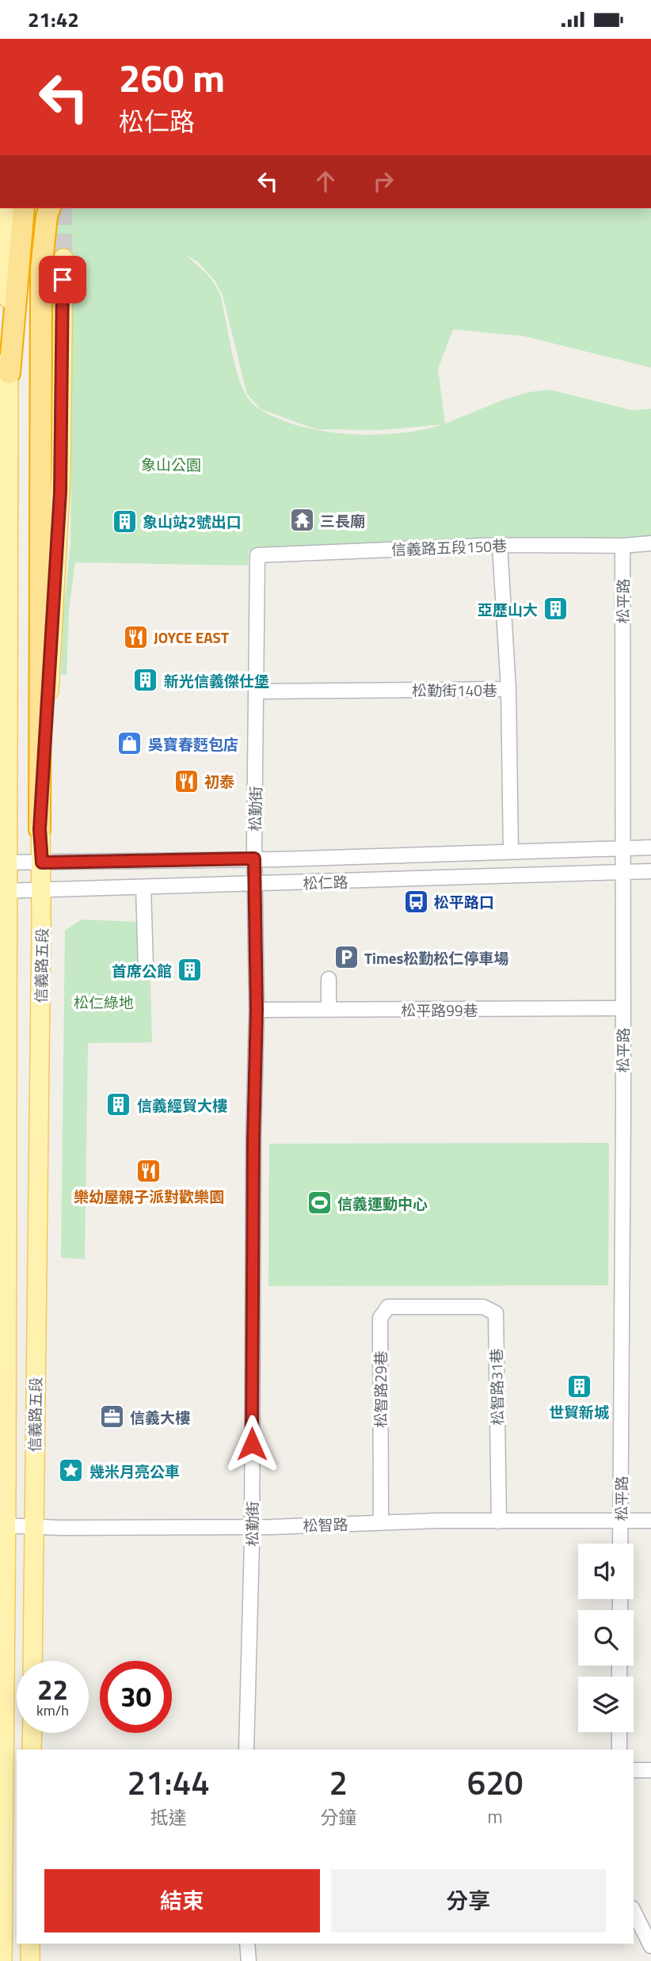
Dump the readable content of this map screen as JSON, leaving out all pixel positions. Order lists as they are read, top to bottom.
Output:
{
  "streets": {
    "main road": ["信義路五段"],
    "street": [
      "信義路五段150巷",
      "松平路",
      "松勤街140巷",
      "松勤街",
      "松仁路",
      "松平路99巷",
      "松智路31巷",
      "松智路29巷",
      "松智路"
    ]
  },
  "crossings": [
    ["信義路五段150巷", "松平路"],
    ["信義路五段150巷", "松勤街140巷"],
    ["信義路五段150巷", "松勤街"],
    ["松平路", "松仁路"],
    ["松平路", "松平路99巷"],
    ["松平路", "松智路"],
    ["松勤街140巷", "松勤街"],
    ["松勤街", "松仁路"],
    ["松勤街", "松平路99巷"],
    ["松勤街", "松智路"],
    ["松仁路", "信義路五段"],
    ["信義路五段", "松智路"],
    ["松智路31巷", "松智路29巷"],
    ["松智路31巷", "松智路"],
    ["松智路29巷", "松智路"]
  ],
  "parks": ["象山公園", "松仁綠地"],
  "places": {
    "temple": ["三長廟"],
    "building": [
      "象山站2號出口",
      "亞歷山大",
      "新光信義傑仕堡",
      "首席公館",
      "信義經貿大樓",
      "世貿新城"
    ],
    "restaurant": ["JOYCE EAST", "初泰", "樂幼屋親子派對歡樂園"],
    "shop": ["吳寶春麫包店"],
    "bus stop": ["松平路口"],
    "parking": ["Times松勤松仁停車場"],
    "sports": ["信義運動中心"],
    "office": ["信義大樓"],
    "place": ["幾米月亮公車"]
  },
  "page": {
    "status": "21:42",
    "turn": ["260 m", "松仁路"],
    "speed": "22 km/h",
    "limit": "30",
    "eta": [
      "21:44",
      "抵達",
      "2",
      "分鐘",
      "620",
      "m"
    ],
    "buttons": ["結束", "分享"]
  }
}
